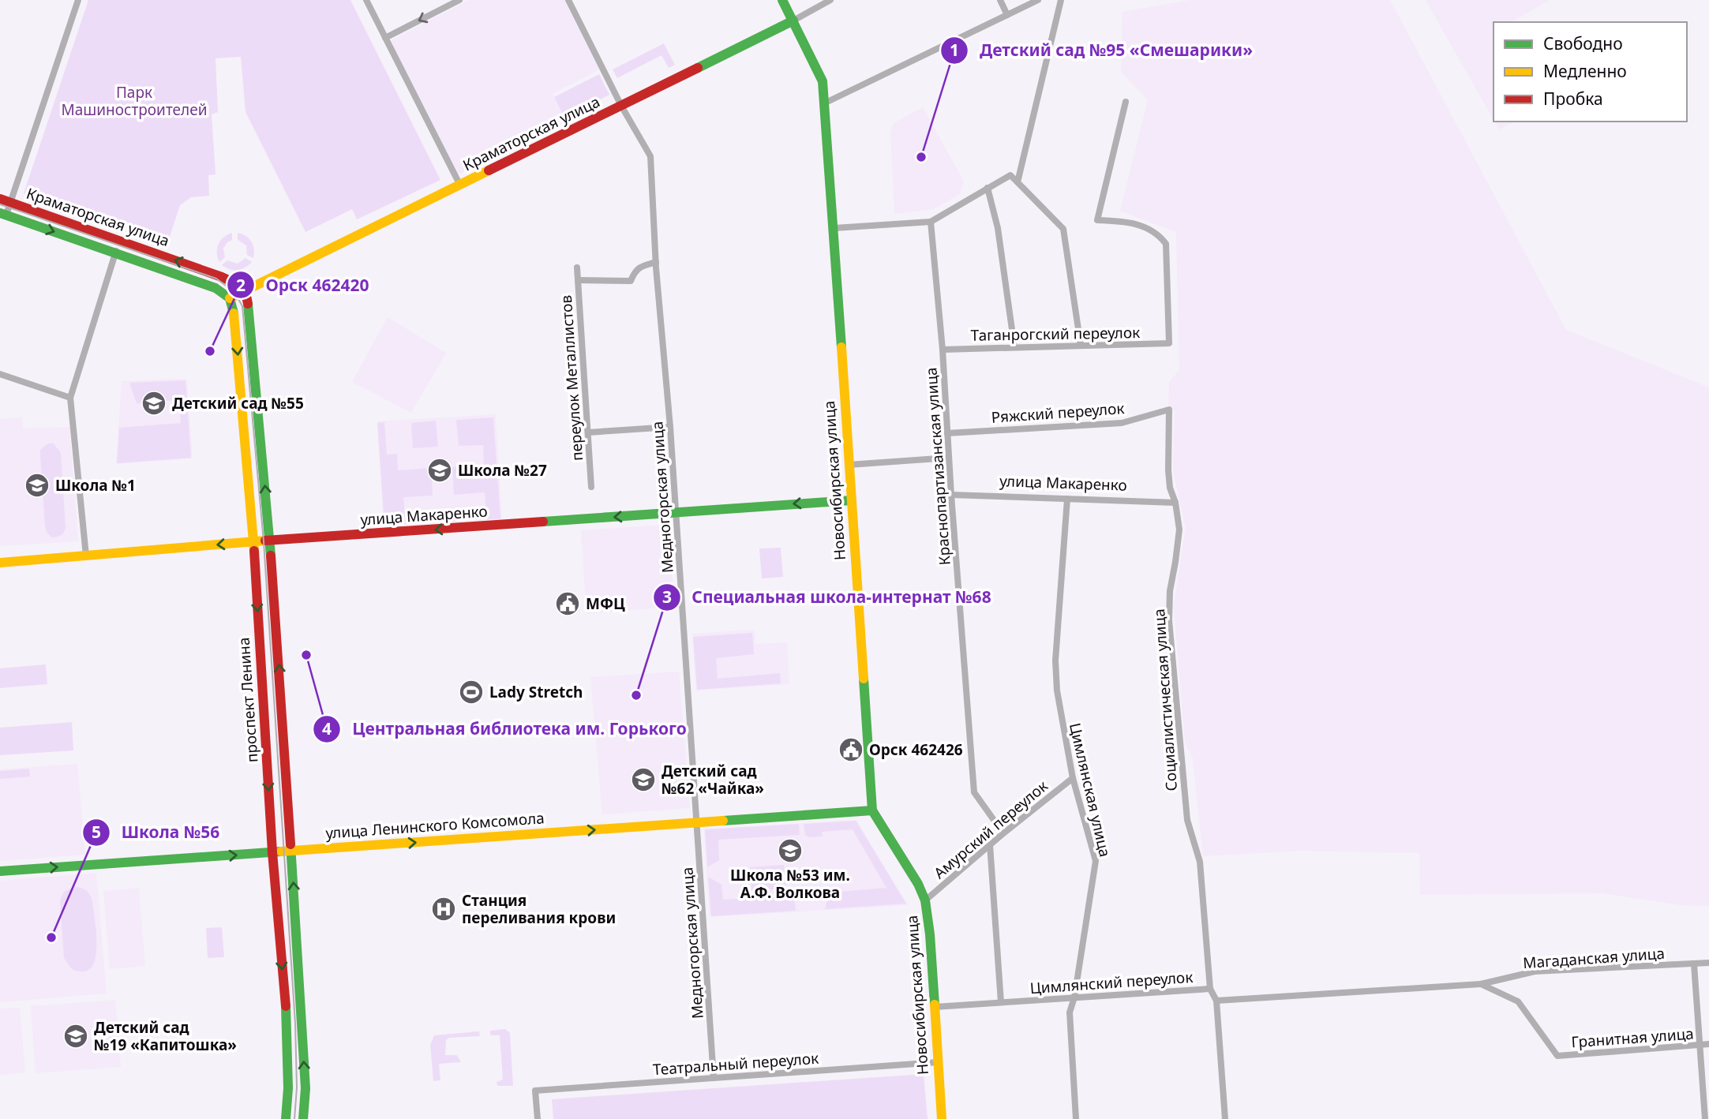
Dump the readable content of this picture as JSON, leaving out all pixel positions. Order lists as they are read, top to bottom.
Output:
{
  "streets": {
    "main road": [
      "Краматорская улица",
      "Новосибирская улица",
      "улица Макаренко",
      "проспект Ленина",
      "улица Ленинского Комсомола"
    ],
    "street": [
      "Таганрогский переулок",
      "переулок Металлистов",
      "Ряжский переулок",
      "Краснопартизанская улица",
      "Медногорская улица",
      "Социалистическая улица",
      "Цимлянская улица",
      "Амурский переулок",
      "Магаданская улица",
      "Цимлянский переулок",
      "Гранитная улица",
      "Театральный переулок"
    ]
  },
  "crossings": [
    ["Краматорская улица", "Новосибирская улица"],
    ["Краматорская улица", "Медногорская улица"],
    ["Краматорская улица", "проспект Ленина"],
    ["Таганрогский переулок", "Краснопартизанская улица"],
    ["Ряжский переулок", "Краснопартизанская улица"],
    ["Ряжский переулок", "Социалистическая улица"],
    ["Краснопартизанская улица", "улица Макаренко"],
    ["Краснопартизанская улица", "Амурский переулок"],
    ["Новосибирская улица", "улица Макаренко"],
    ["Новосибирская улица", "улица Ленинского Комсомола"],
    ["Новосибирская улица", "Амурский переулок"],
    ["Новосибирская улица", "Цимлянский переулок"],
    ["Новосибирская улица", "Театральный переулок"],
    ["улица Макаренко", "Медногорская улица"],
    ["улица Макаренко", "проспект Ленина"],
    ["улица Макаренко", "Социалистическая улица"],
    ["улица Макаренко", "Цимлянская улица"],
    ["Медногорская улица", "улица Ленинского Комсомола"],
    ["Медногорская улица", "Театральный переулок"],
    ["проспект Ленина", "улица Ленинского Комсомола"],
    ["Социалистическая улица", "Цимлянский переулок"],
    ["Цимлянская улица", "Амурский переулок"],
    ["Цимлянская улица", "Цимлянский переулок"],
    ["Магаданская улица", "Гранитная улица"]
  ],
  "one_way": ["улица Макаренко", "улица Ленинского Комсомола"],
  "parks": ["Парк Машиностроителей"],
  "places": {
    "other": [
      "Детский сад №95 «Смешарики»",
      "Орск 462420",
      "Центральная библиотека им. Горького",
      "Специальная школа-интернат №68",
      "Школа №56"
    ],
    "school or university": [
      "Детский сад №55",
      "Школа №27",
      "Школа №1",
      "Детский сад №62 «Чайка»",
      "Школа №53 им. А.Ф. Волкова",
      "Детский сад №19 «Капитошка»"
    ],
    "public building": ["МФЦ", "Орск 462426"],
    "sports": ["Lady Stretch"],
    "hospital": ["Станция переливания крови"]
  },
  "legend": ["Свободно", "Медленно", "Пробка"]
}
